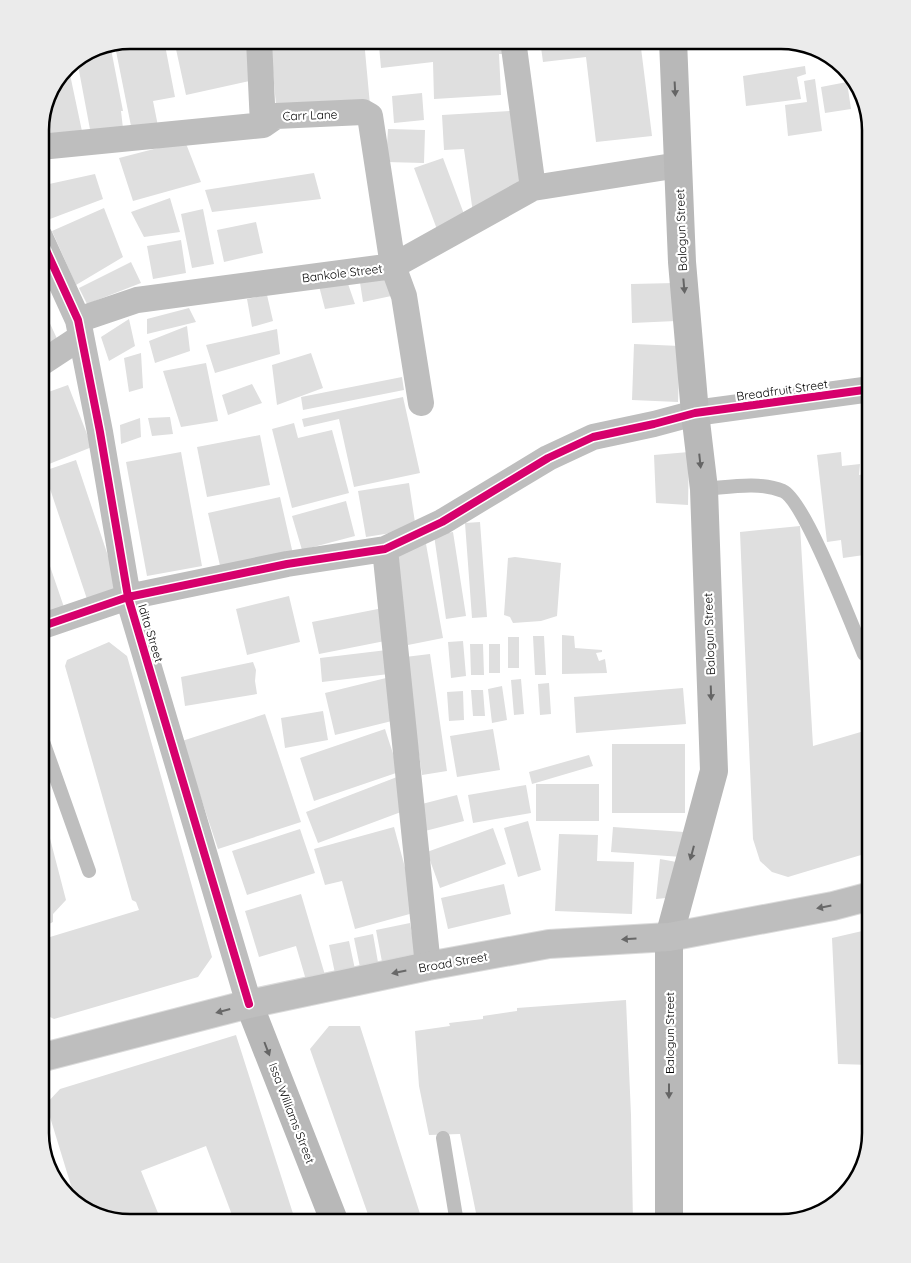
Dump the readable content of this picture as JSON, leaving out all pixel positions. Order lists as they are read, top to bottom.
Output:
{
  "streets": {
    "main road": ["Balogun Street", "Broad Street", "Issa Williams Street"],
    "street": [
      "Carr Lane",
      "Bankole Street",
      "Breadfruit Street",
      "Idita Street"
    ]
  },
  "crossings": [
    ["Carr Lane", "Bankole Street"],
    ["Balogun Street", "Bankole Street"],
    ["Balogun Street", "Breadfruit Street"],
    ["Balogun Street", "Broad Street"],
    ["Bankole Street", "Idita Street"],
    ["Breadfruit Street", "Idita Street"],
    ["Idita Street", "Broad Street"],
    ["Idita Street", "Issa Williams Street"],
    ["Broad Street", "Issa Williams Street"]
  ],
  "one_way": ["Balogun Street", "Broad Street", "Issa Williams Street"]
}
